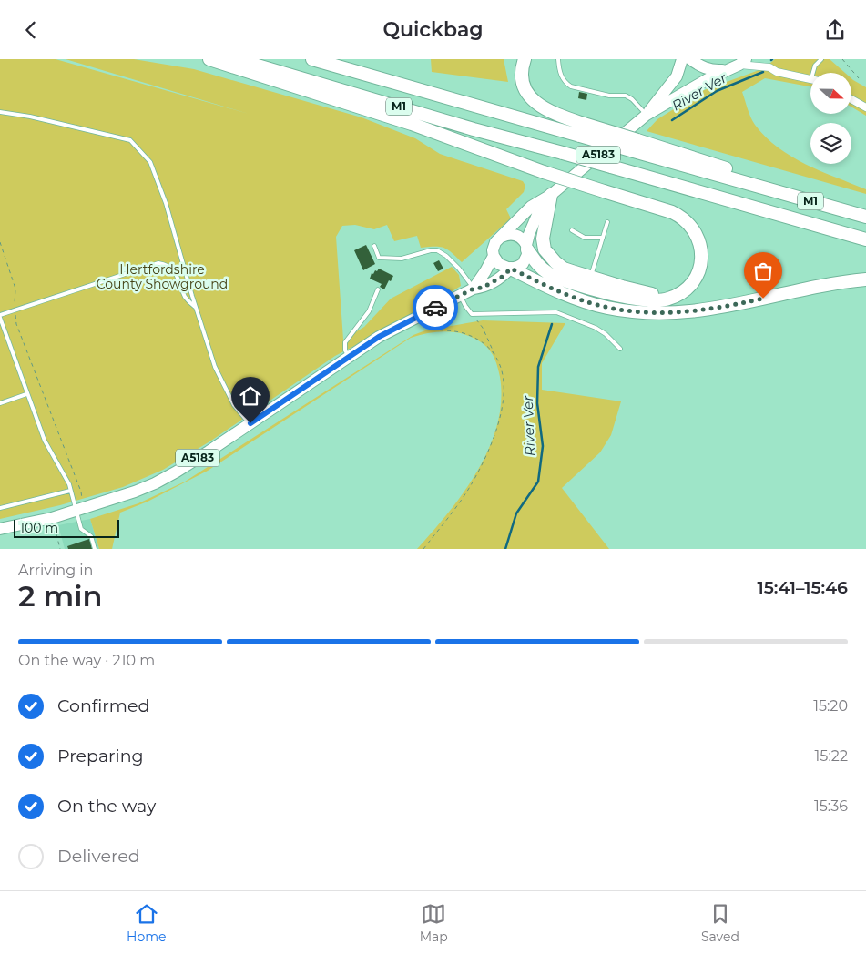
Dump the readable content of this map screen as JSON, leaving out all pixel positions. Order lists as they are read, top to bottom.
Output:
{
  "streets": {
    "highway": ["M1"],
    "main road": ["A5183"]
  },
  "water": ["River Ver"],
  "parks": ["Hertfordshire County Showground"],
  "scale_bar": "100 m",
  "north": "right",
  "page": {
    "header": "Quickbag",
    "scale": "100 m",
    "heading": ["2 min", "Arriving in", "15:41–15:46"],
    "bar": "On the way · 210 m",
    "list": [
      ["Confirmed", "15:20"],
      ["Preparing", "15:22"],
      ["On the way", "15:36"],
      "Delivered"
    ],
    "tabs": ["Home", "Map", "Saved"]
  }
}
